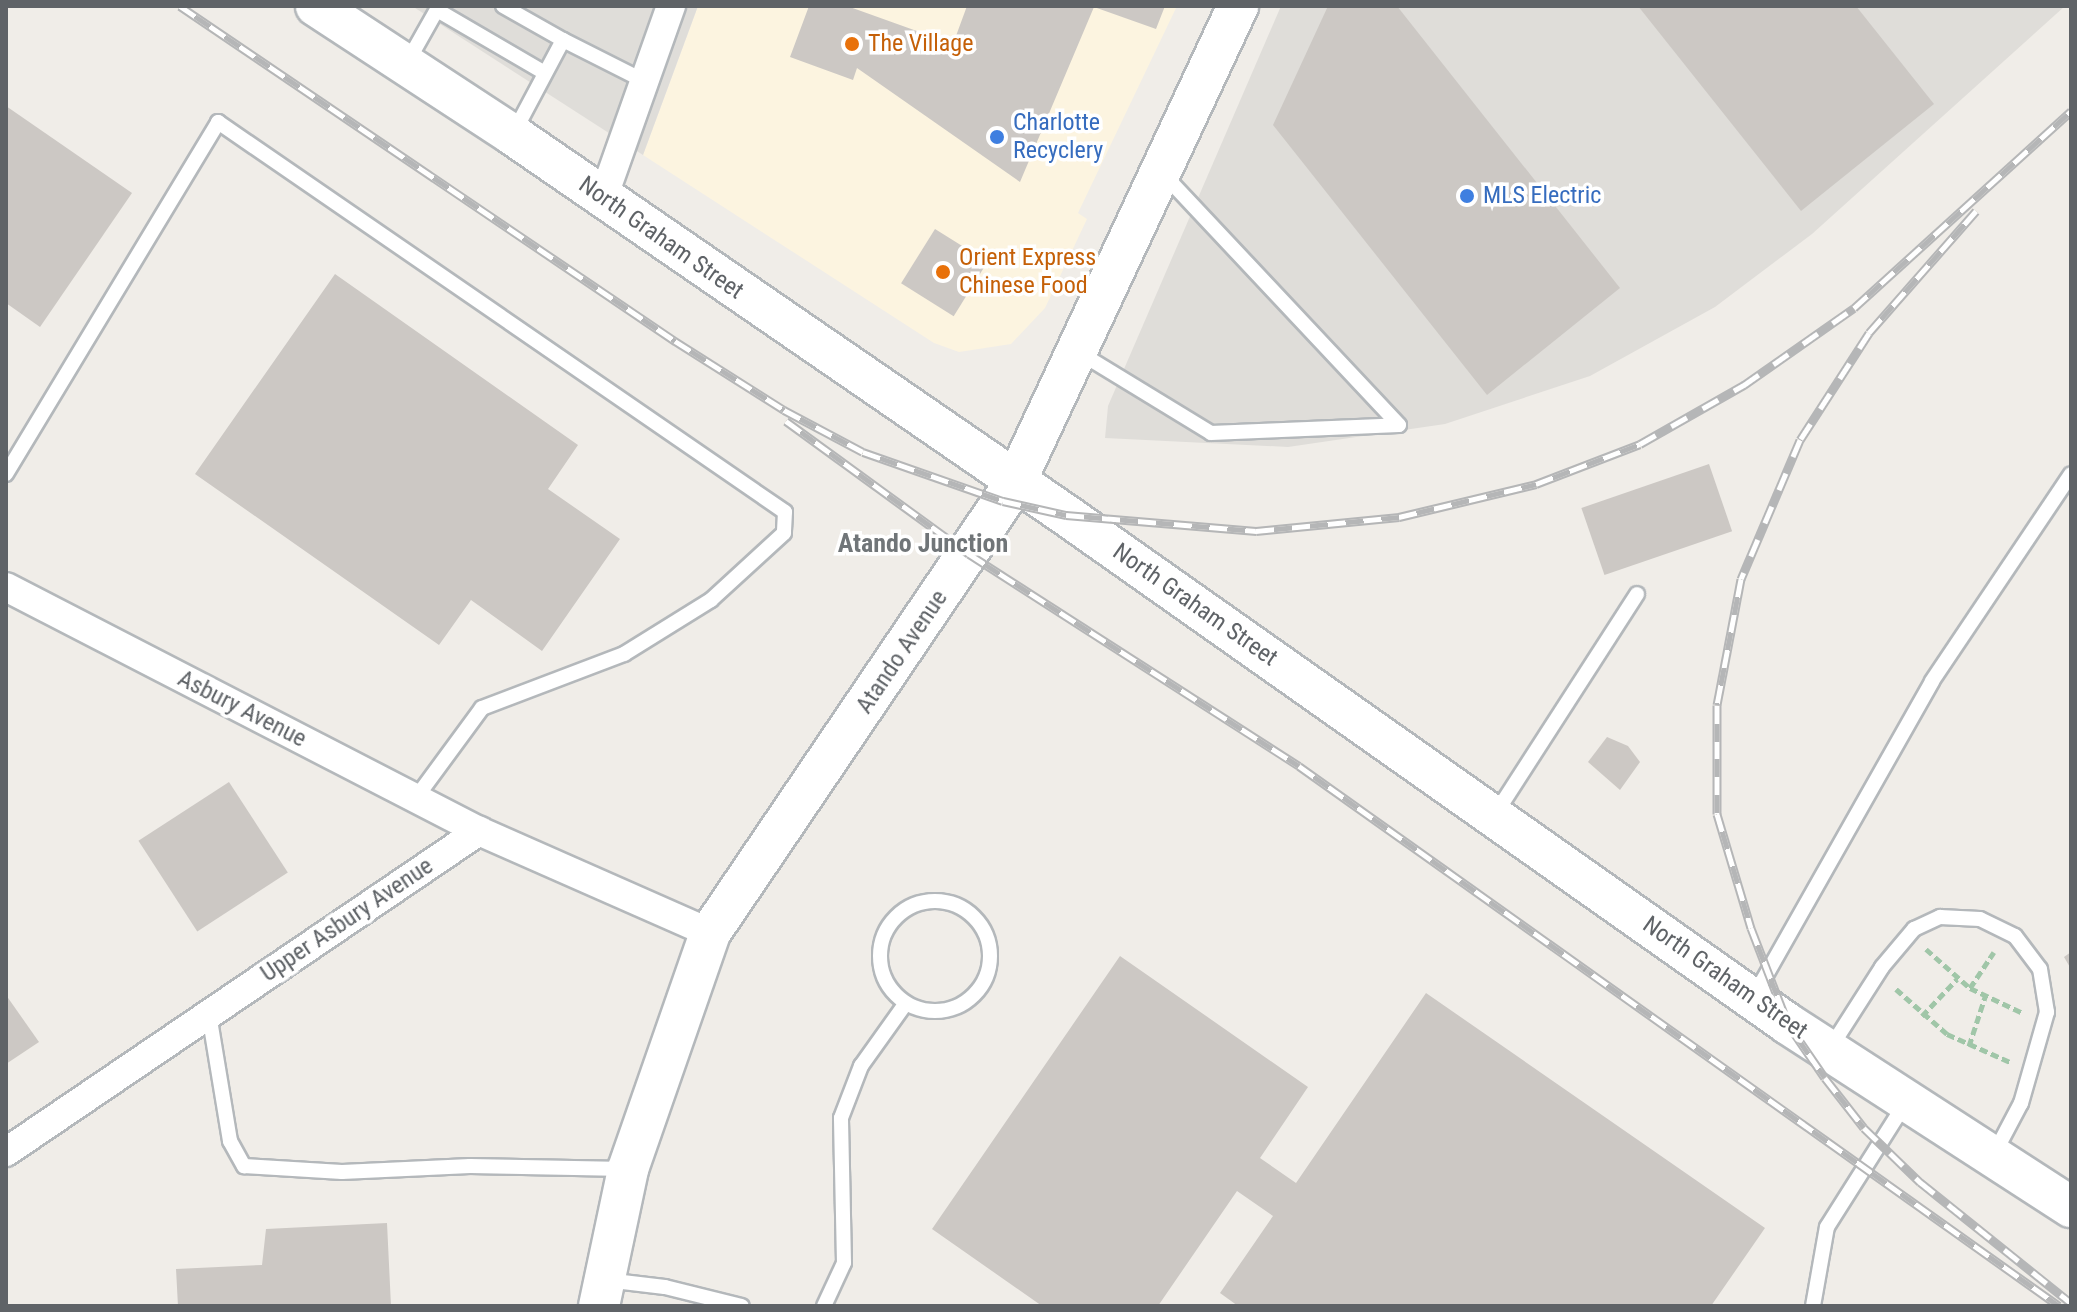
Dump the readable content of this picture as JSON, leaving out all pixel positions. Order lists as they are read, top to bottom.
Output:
{
  "streets": {
    "main road": ["North Graham Street", "Atando Avenue"],
    "street": ["Asbury Avenue", "Upper Asbury Avenue"]
  },
  "crossings": [
    ["North Graham Street", "Atando Avenue"],
    ["Asbury Avenue", "Upper Asbury Avenue"]
  ],
  "districts": ["Atando Junction"],
  "places": [
    "The Village",
    "Charlotte Recyclery",
    "MLS Electric",
    "Orient Express Chinese Food"
  ]
}
